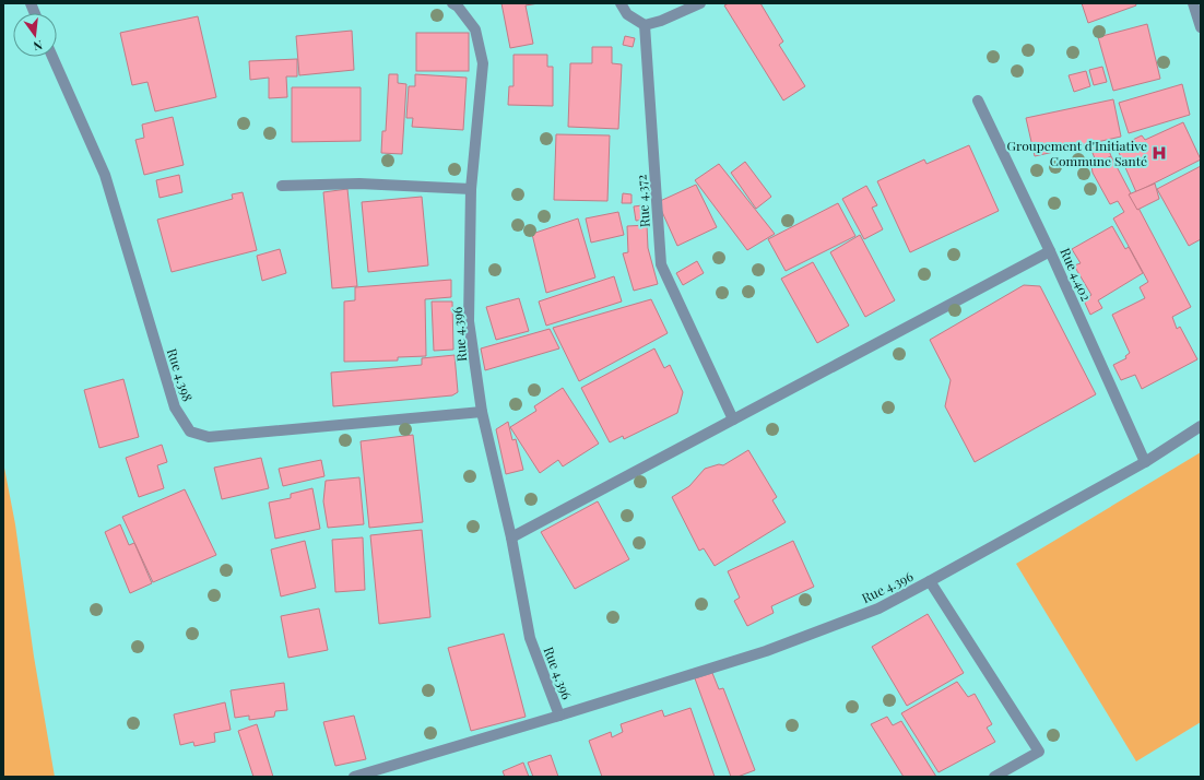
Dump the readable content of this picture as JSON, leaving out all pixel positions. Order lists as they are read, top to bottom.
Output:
{
  "streets": {
    "street": [
      "Rue 4.372",
      "Rue 4.402",
      "Rue 4.396",
      "Rue 4.398"
    ]
  },
  "crossings": [
    ["Rue 4.402", "Rue 4.396"],
    ["Rue 4.396", "Rue 4.398"]
  ],
  "places": {
    "hospital": ["Groupement d'Initiative Commune Santé"]
  },
  "north": "bottom"
}
